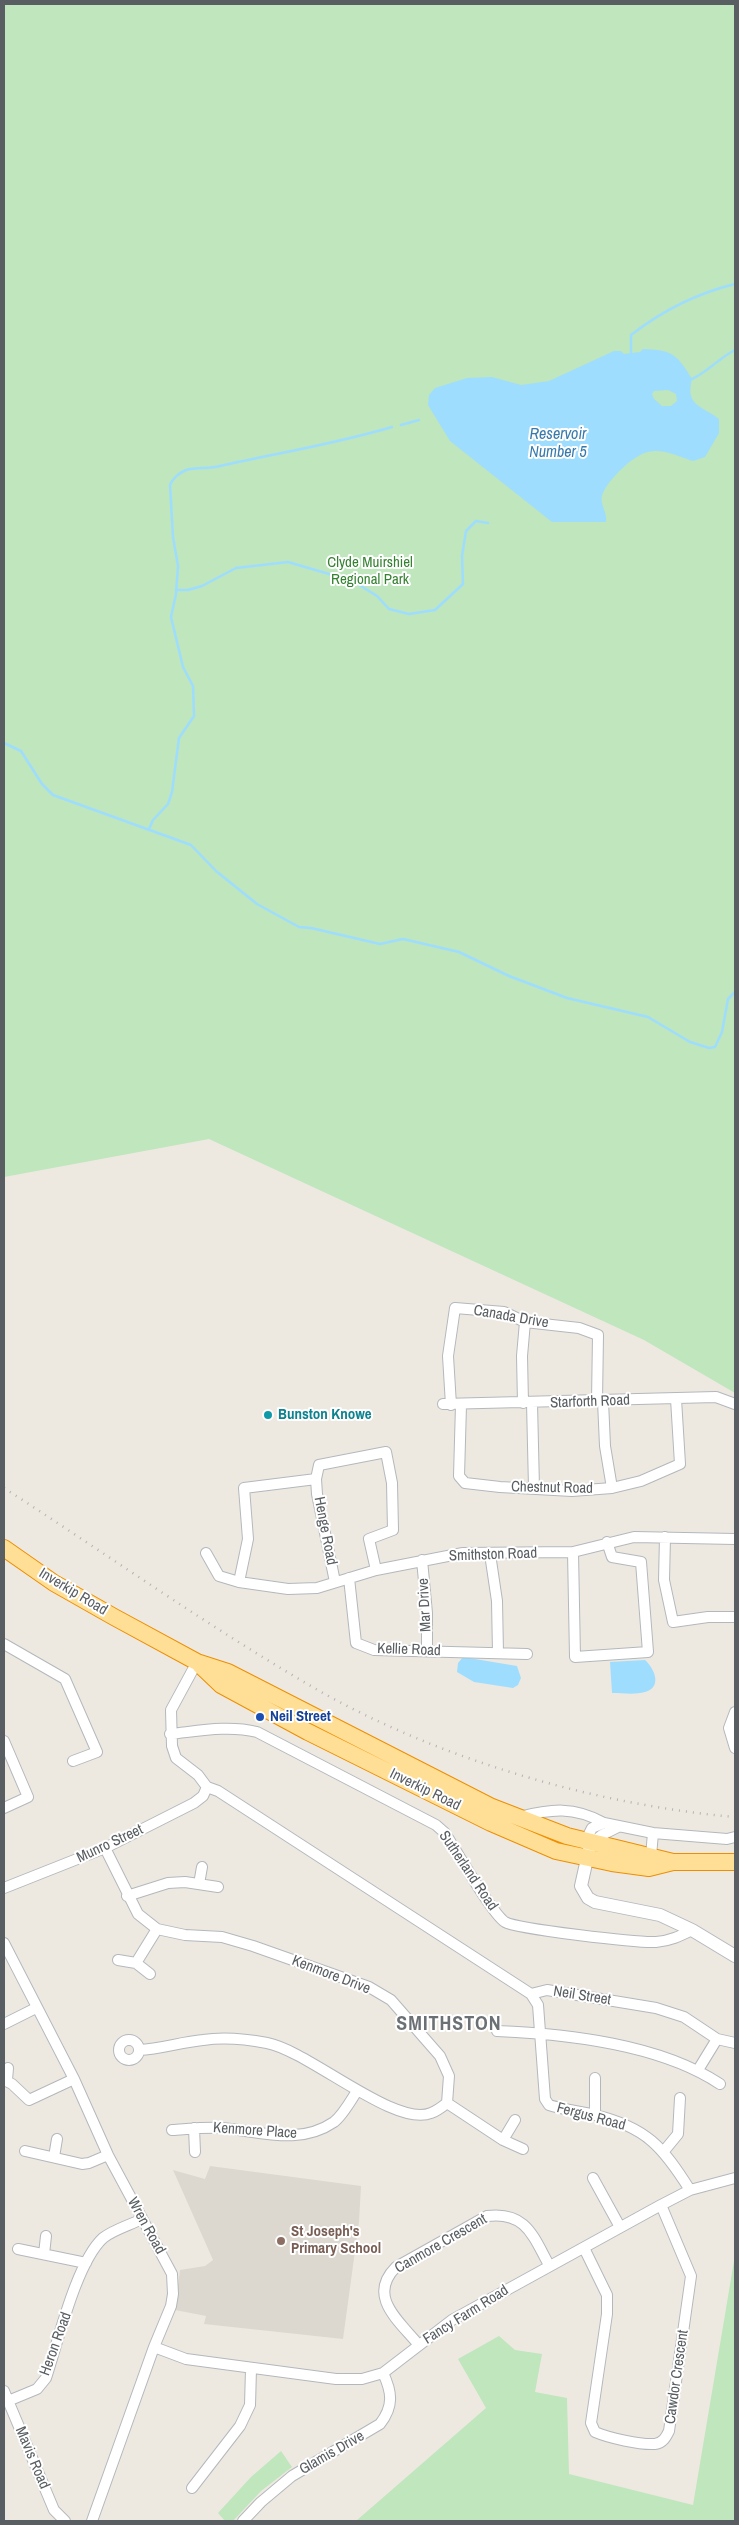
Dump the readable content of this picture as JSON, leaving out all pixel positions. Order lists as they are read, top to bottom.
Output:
{
  "streets": {
    "highway": ["Inverkip Road"],
    "street": [
      "Canada Drive",
      "Starforth Road",
      "Chestnut Road",
      "Henge Road",
      "Smithston Road",
      "Mar Drive",
      "Kellie Road",
      "Munro Street",
      "Sutherland Road",
      "Kenmore Drive",
      "Neil Street",
      "Fergus Road",
      "Kenmore Place",
      "Wren Road",
      "Canmore Crescent",
      "Fancy Farm Road",
      "Heron Road",
      "Cawdor Crescent",
      "Glamis Drive",
      "Mavis Road"
    ]
  },
  "crossings": [
    ["Canada Drive", "Starforth Road"],
    ["Canada Drive", "Chestnut Road"],
    ["Starforth Road", "Chestnut Road"],
    ["Henge Road", "Smithston Road"],
    ["Smithston Road", "Mar Drive"],
    ["Smithston Road", "Kellie Road"],
    ["Inverkip Road", "Neil Street"],
    ["Mar Drive", "Kellie Road"],
    ["Munro Street", "Kenmore Drive"],
    ["Munro Street", "Neil Street"],
    ["Sutherland Road", "Neil Street"],
    ["Neil Street", "Fergus Road"],
    ["Fergus Road", "Fancy Farm Road"],
    ["Wren Road", "Fancy Farm Road"],
    ["Wren Road", "Heron Road"],
    ["Canmore Crescent", "Fancy Farm Road"],
    ["Fancy Farm Road", "Cawdor Crescent"],
    ["Fancy Farm Road", "Glamis Drive"],
    ["Heron Road", "Mavis Road"]
  ],
  "districts": ["SMITHSTON"],
  "water": ["Reservoir Number 5"],
  "parks": ["Clyde Muirshiel Regional Park"],
  "places": ["Bunston Knowe", "Neil Street", "St Joseph's Primary School"]
}
